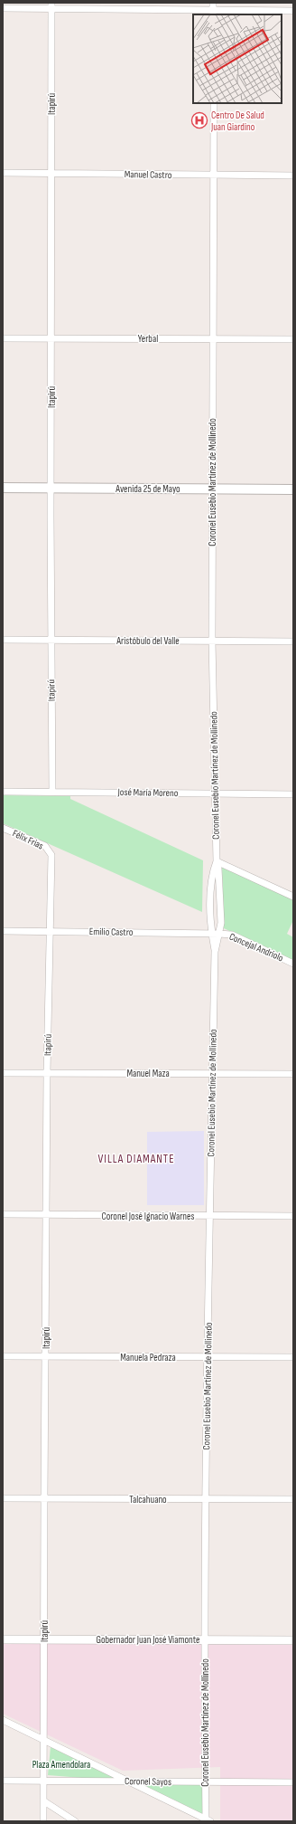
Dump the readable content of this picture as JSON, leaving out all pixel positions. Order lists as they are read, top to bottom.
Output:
{
  "streets": {
    "main road": ["Avenida 25 de Mayo"],
    "street": [
      "Itapirú",
      "Manuel Castro",
      "Yerbal",
      "Coronel Eusebio Martínez de Mollinedo",
      "Aristóbulo del Valle",
      "José María Moreno",
      "Félix Frias",
      "Emilio Castro",
      "Concejal Andriolo",
      "Manuel Maza",
      "Coronel José Ignacio Warnes",
      "Manuela Pedraza",
      "Talcahuano",
      "Gobernador Juan José Viamonte",
      "Coronel Sayos"
    ]
  },
  "crossings": [
    ["Itapirú", "Manuel Castro"],
    ["Itapirú", "Yerbal"],
    ["Itapirú", "Avenida 25 de Mayo"],
    ["Itapirú", "Aristóbulo del Valle"],
    ["Itapirú", "José María Moreno"],
    ["Itapirú", "Félix Frias"],
    ["Itapirú", "Emilio Castro"],
    ["Itapirú", "Manuel Maza"],
    ["Itapirú", "Coronel José Ignacio Warnes"],
    ["Itapirú", "Manuela Pedraza"],
    ["Itapirú", "Talcahuano"],
    ["Itapirú", "Gobernador Juan José Viamonte"],
    ["Itapirú", "Coronel Sayos"],
    ["Manuel Castro", "Coronel Eusebio Martínez de Mollinedo"],
    ["Yerbal", "Coronel Eusebio Martínez de Mollinedo"],
    ["Coronel Eusebio Martínez de Mollinedo", "Avenida 25 de Mayo"],
    ["Coronel Eusebio Martínez de Mollinedo", "Aristóbulo del Valle"],
    ["Coronel Eusebio Martínez de Mollinedo", "José María Moreno"],
    ["Coronel Eusebio Martínez de Mollinedo", "Emilio Castro"],
    ["Coronel Eusebio Martínez de Mollinedo", "Concejal Andriolo"],
    ["Coronel Eusebio Martínez de Mollinedo", "Manuel Maza"],
    ["Coronel Eusebio Martínez de Mollinedo", "Coronel José Ignacio Warnes"],
    ["Coronel Eusebio Martínez de Mollinedo", "Manuela Pedraza"],
    ["Coronel Eusebio Martínez de Mollinedo", "Talcahuano"],
    ["Coronel Eusebio Martínez de Mollinedo", "Gobernador Juan José Viamonte"],
    ["Coronel Eusebio Martínez de Mollinedo", "Coronel Sayos"],
    ["Emilio Castro", "Concejal Andriolo"]
  ],
  "districts": ["VILLA DIAMANTE"],
  "parks": ["Plaza Amendolara"],
  "places": {
    "hospital": ["Centro De Salud Juan Giardino"]
  }
}
